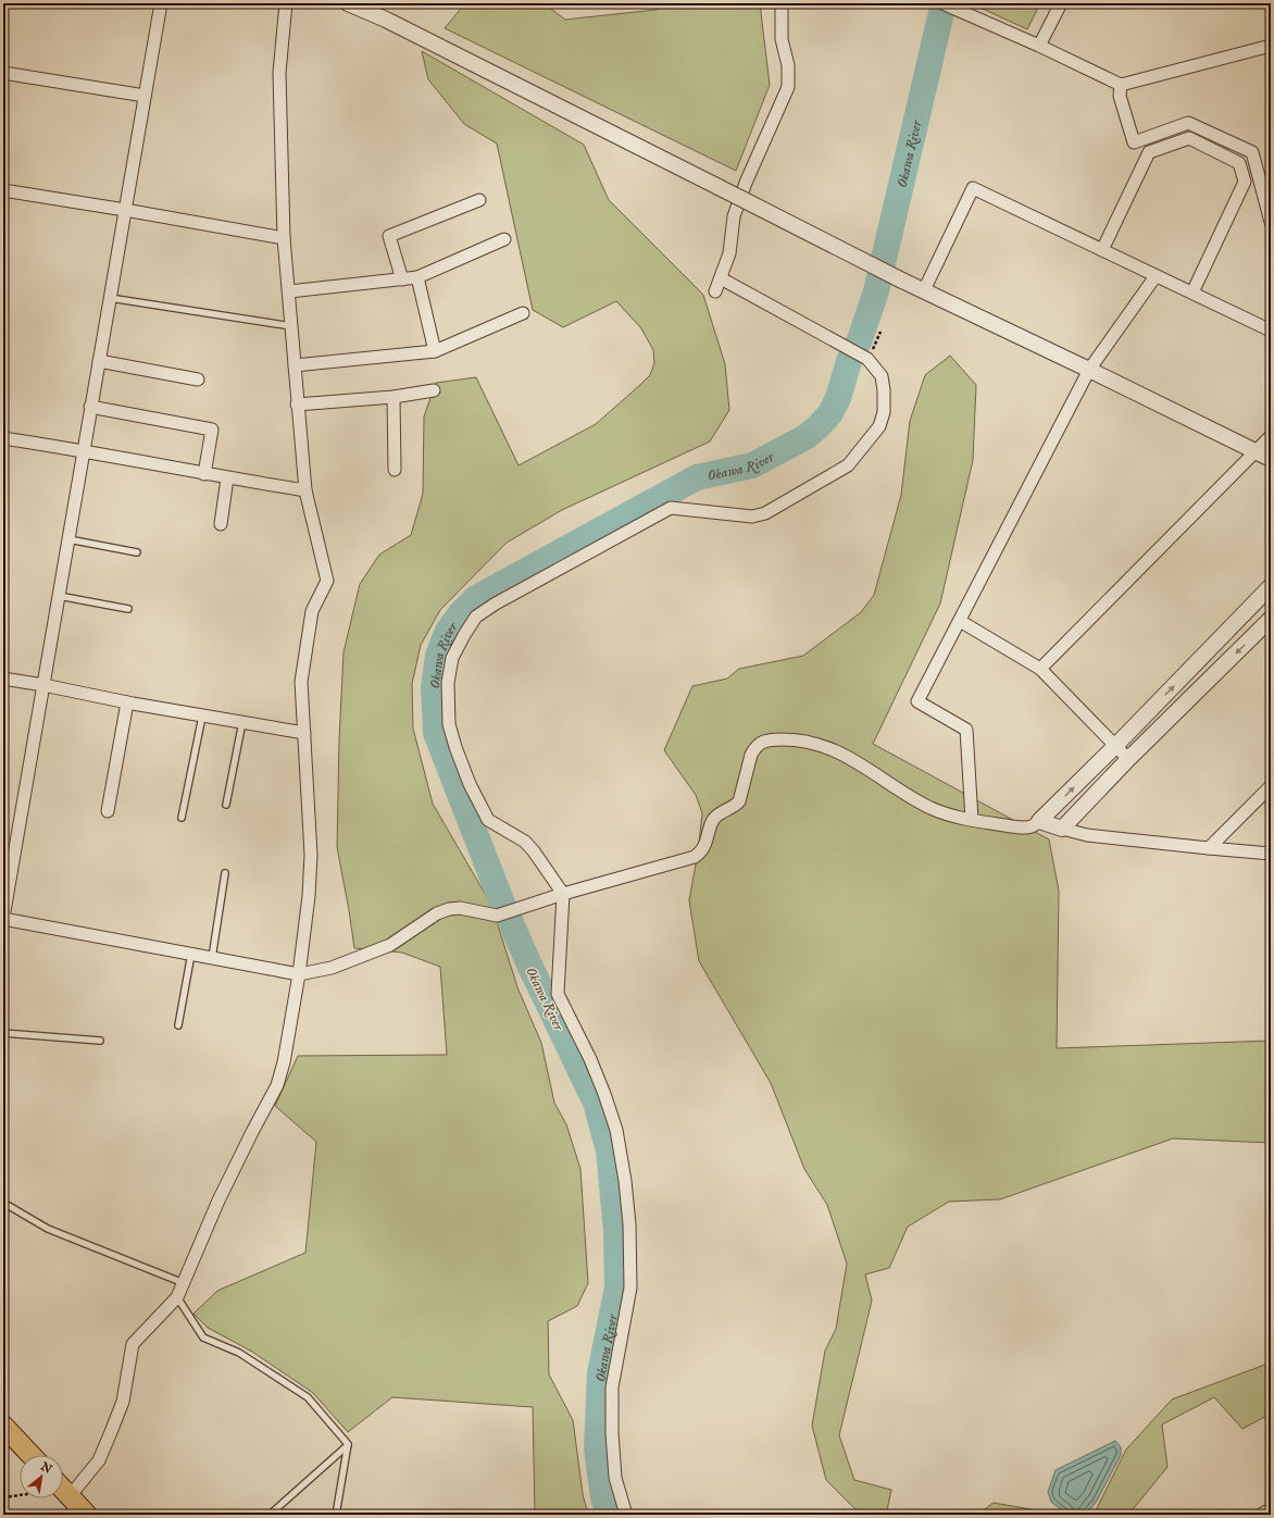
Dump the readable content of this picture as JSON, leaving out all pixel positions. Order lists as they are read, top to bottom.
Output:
{
  "water": ["Okawa River"],
  "north": "top right"
}
